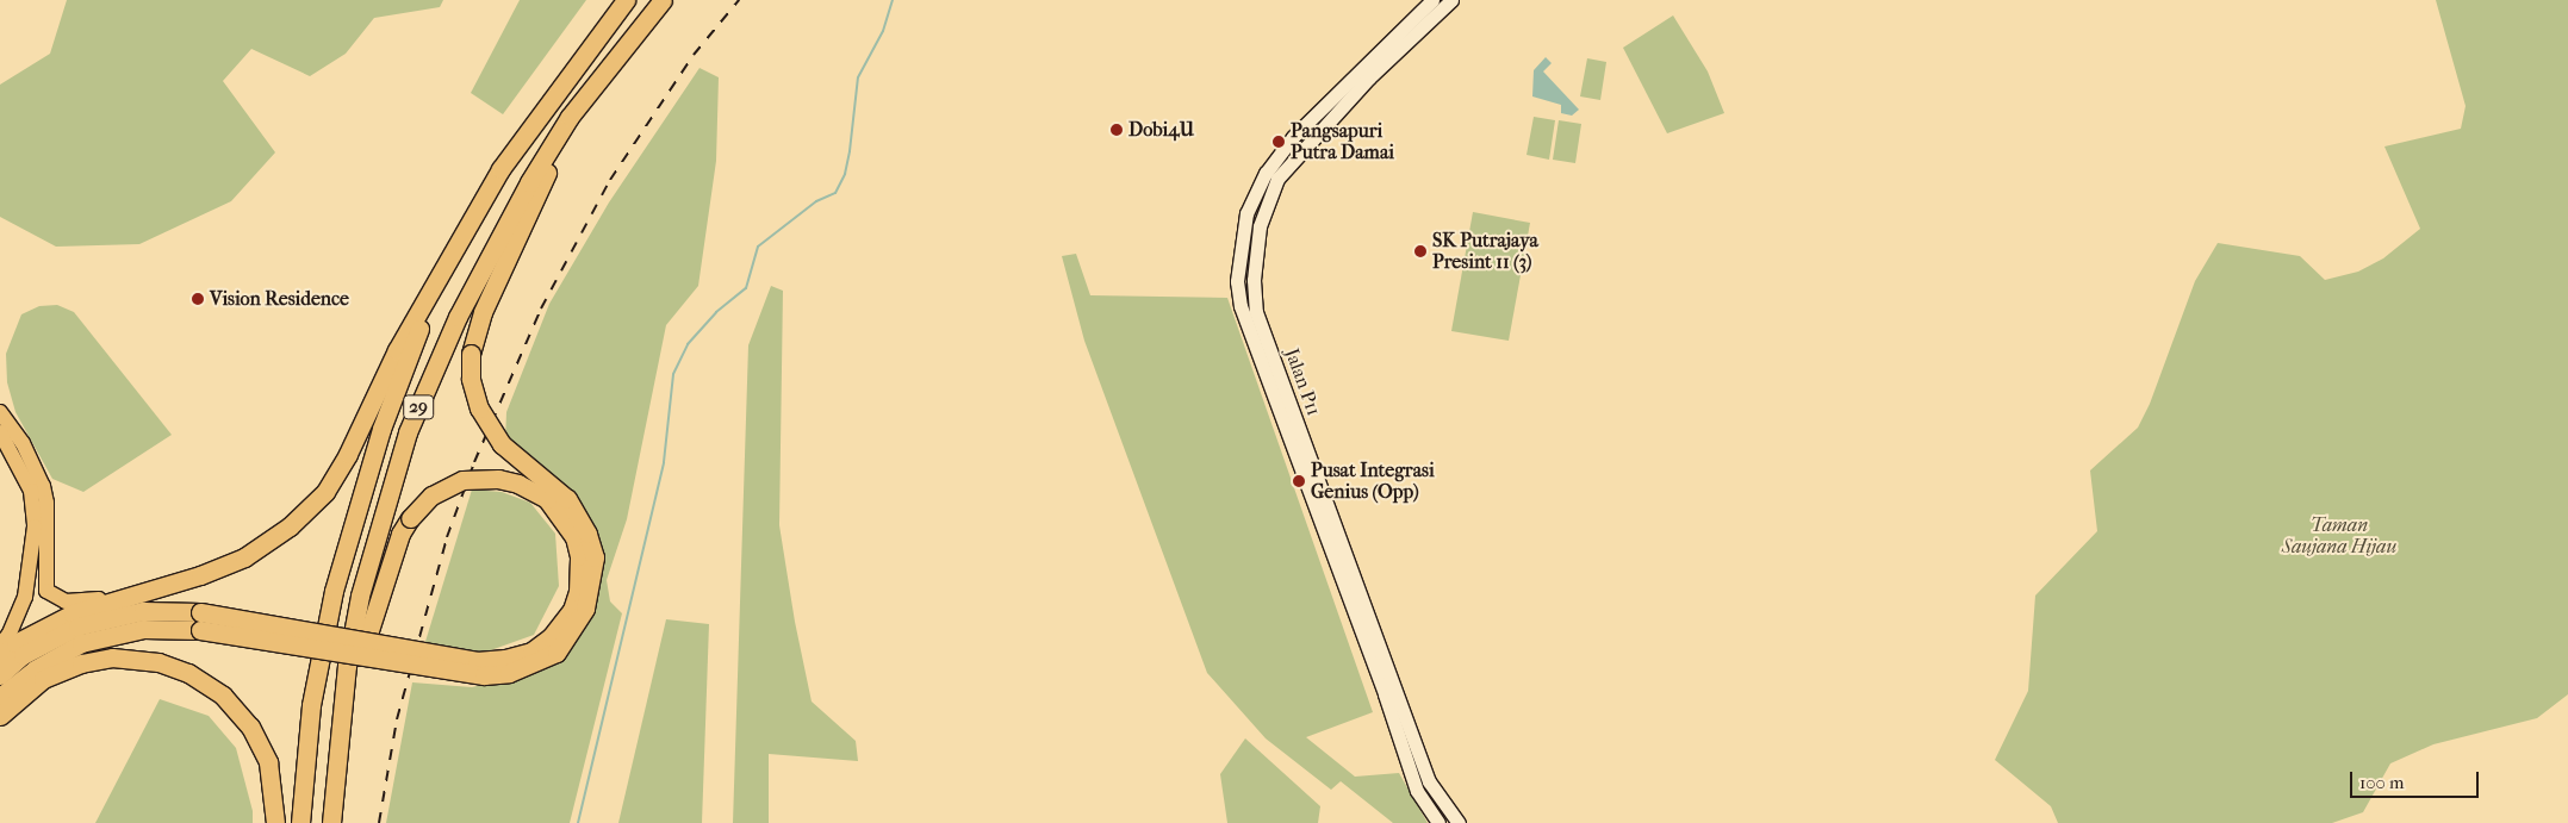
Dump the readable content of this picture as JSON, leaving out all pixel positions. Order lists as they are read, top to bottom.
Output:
{
  "streets": {
    "highway": ["29"],
    "main road": ["Jalan P11"]
  },
  "parks": ["Taman Saujana Hijau"],
  "places": [
    "Dobi4U",
    "Pangsapuri Putra Damai",
    "SK Putrajaya Presint 11 (3)",
    "Vision Residence",
    "Pusat Integrasi Genius (Opp)"
  ],
  "scale_bar": "100 m"
}
